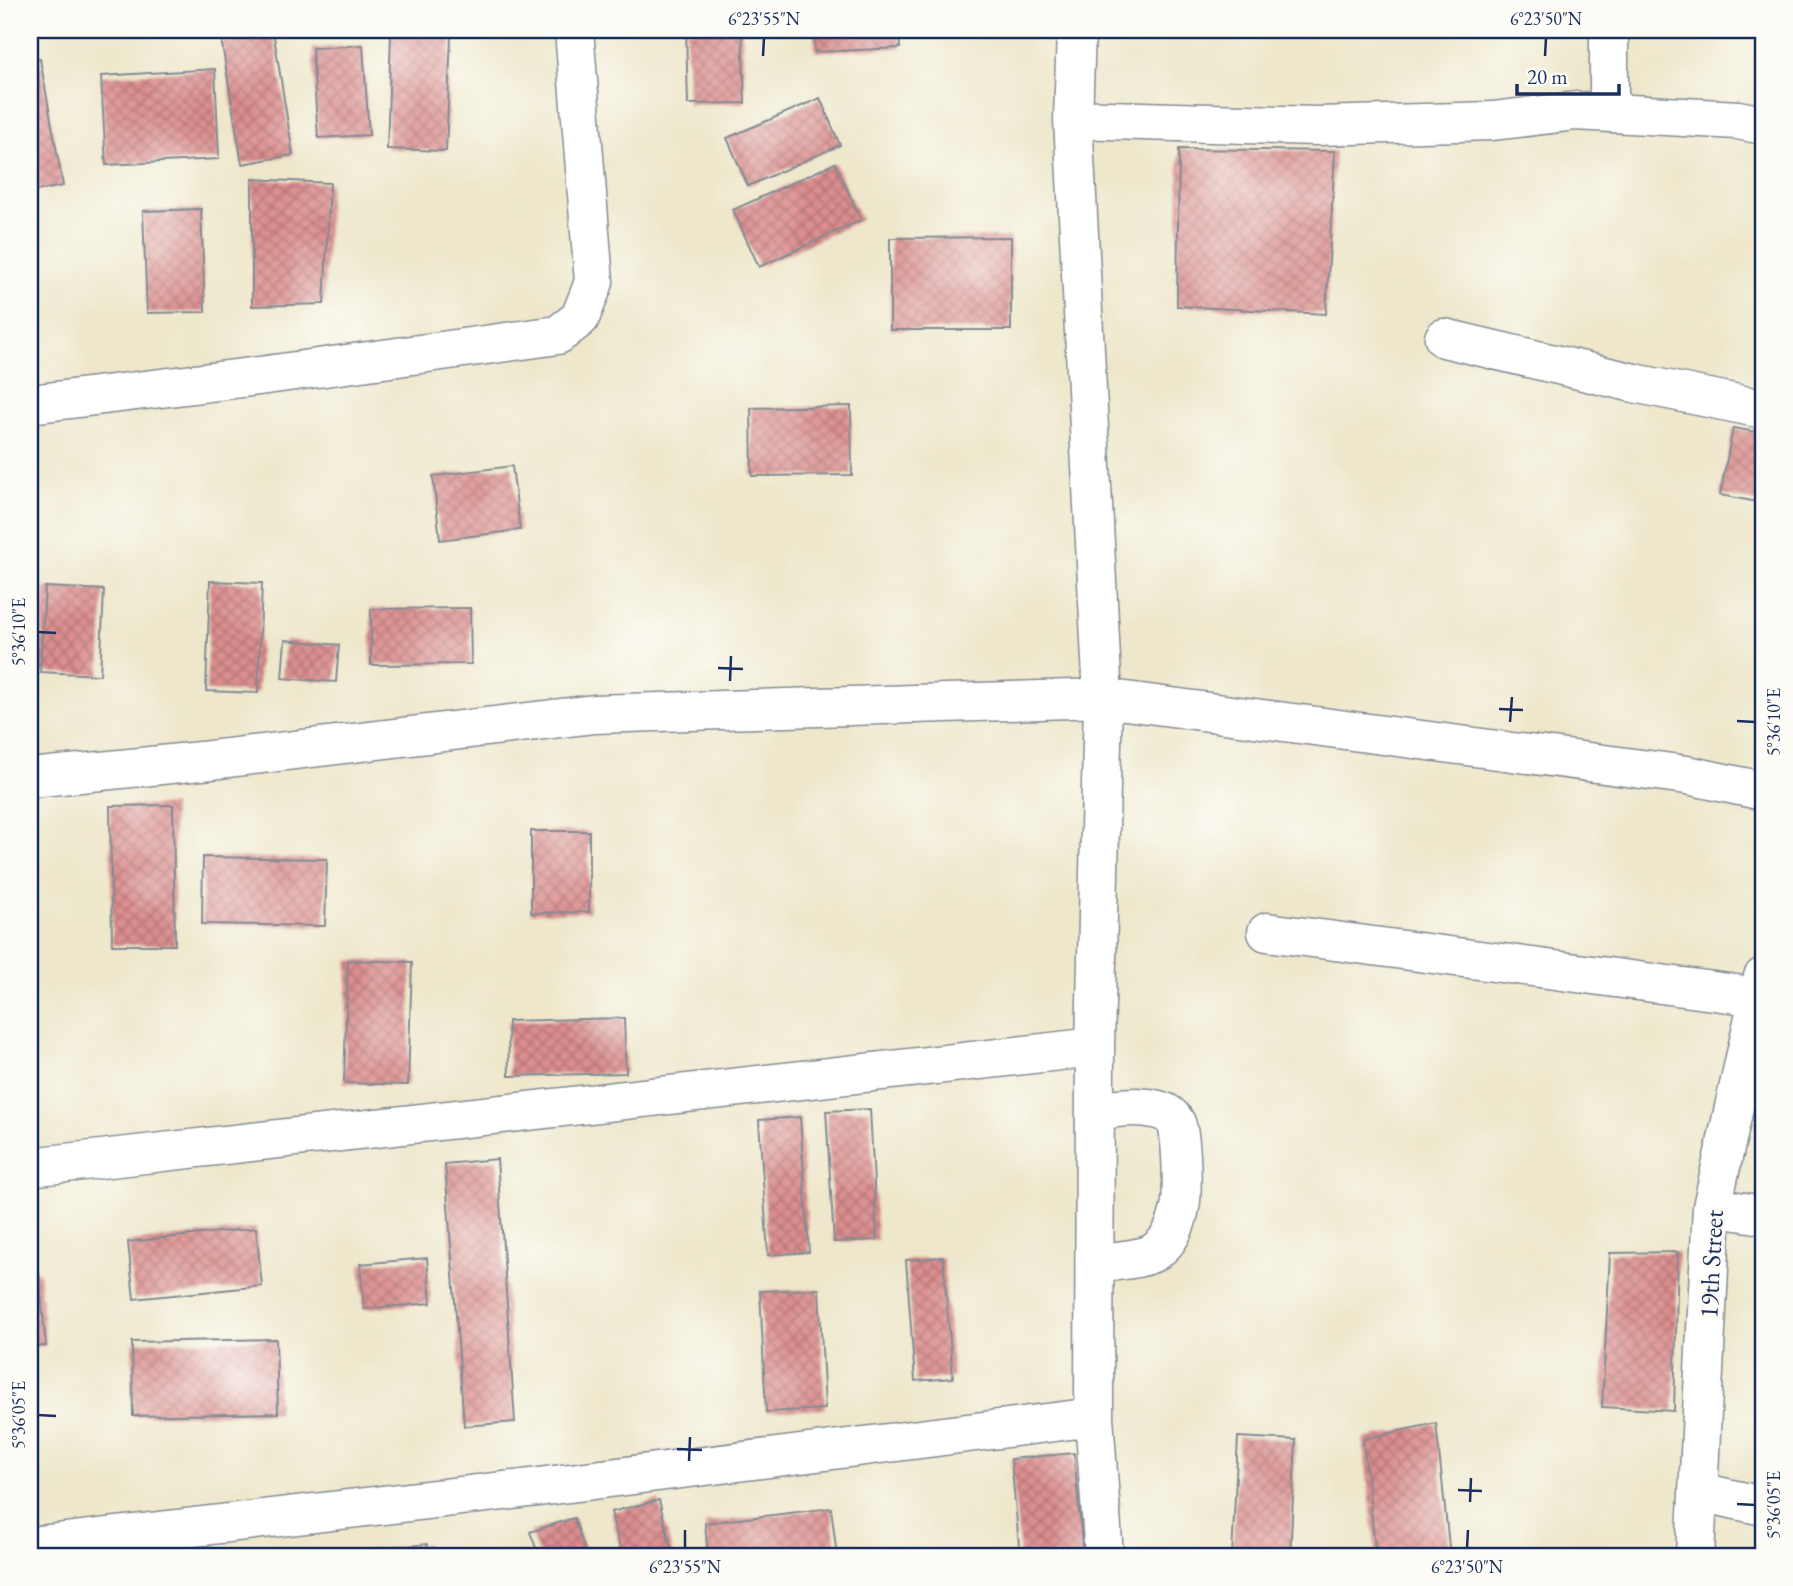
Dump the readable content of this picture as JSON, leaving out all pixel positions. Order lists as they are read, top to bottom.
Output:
{
  "streets": {
    "street": ["19th Street"]
  },
  "scale_bar": "20 m",
  "coordinates": [
    "6°23'55\"N",
    "6°23'50\"N",
    "5°36'10\"E",
    "5°36'05\"E"
  ]
}
